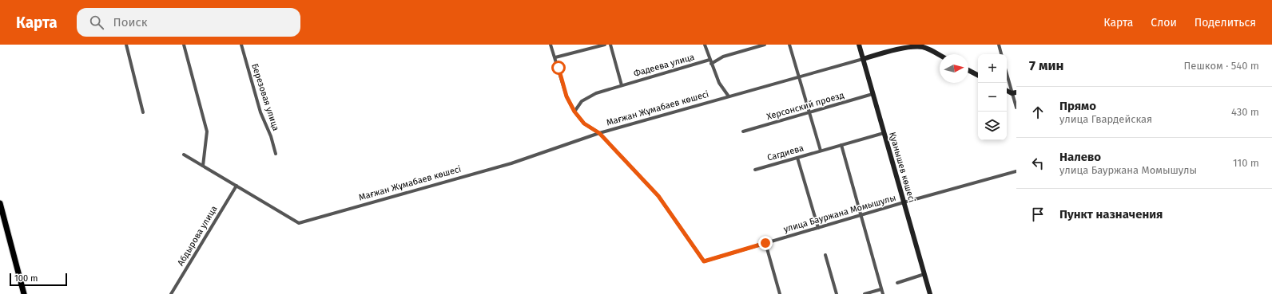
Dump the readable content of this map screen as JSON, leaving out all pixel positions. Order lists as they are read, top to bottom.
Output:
{
  "streets": {
    "street": [
      "Фадеева улица",
      "Березовая улица",
      "Херсонский проезд",
      "Мағжан Жұмабаев көшесі",
      "Сагдиева",
      "Қуанышев көшесі",
      "улица Бауржана Момышулы",
      "Абдырова улица"
    ]
  },
  "crossings": [
    ["Херсонский проезд", "Қуанышев көшесі"],
    ["Мағжан Жұмабаев көшесі", "Қуанышев көшесі"],
    ["Мағжан Жұмабаев көшесі", "улица Бауржана Момышулы"],
    ["Мағжан Жұмабаев көшесі", "Абдырова улица"],
    ["Сагдиева", "Қуанышев көшесі"],
    ["Қуанышев көшесі", "улица Бауржана Момышулы"]
  ],
  "scale_bar": "100 m",
  "north": "right",
  "page": {
    "header": "Карта",
    "search": "Поиск",
    "nav": ["Карта", "Слои", "Поделиться"],
    "heading": ["7 мин", "Пешком · 540 m"],
    "map_buttons": ["+", "−"],
    "list": [
      ["Прямо", "улица Гвардейская", "430 m"],
      ["Налево", "улица Бауржана Момышулы", "110 m"],
      "Пункт назначения"
    ],
    "scale": "100 m"
  }
}
